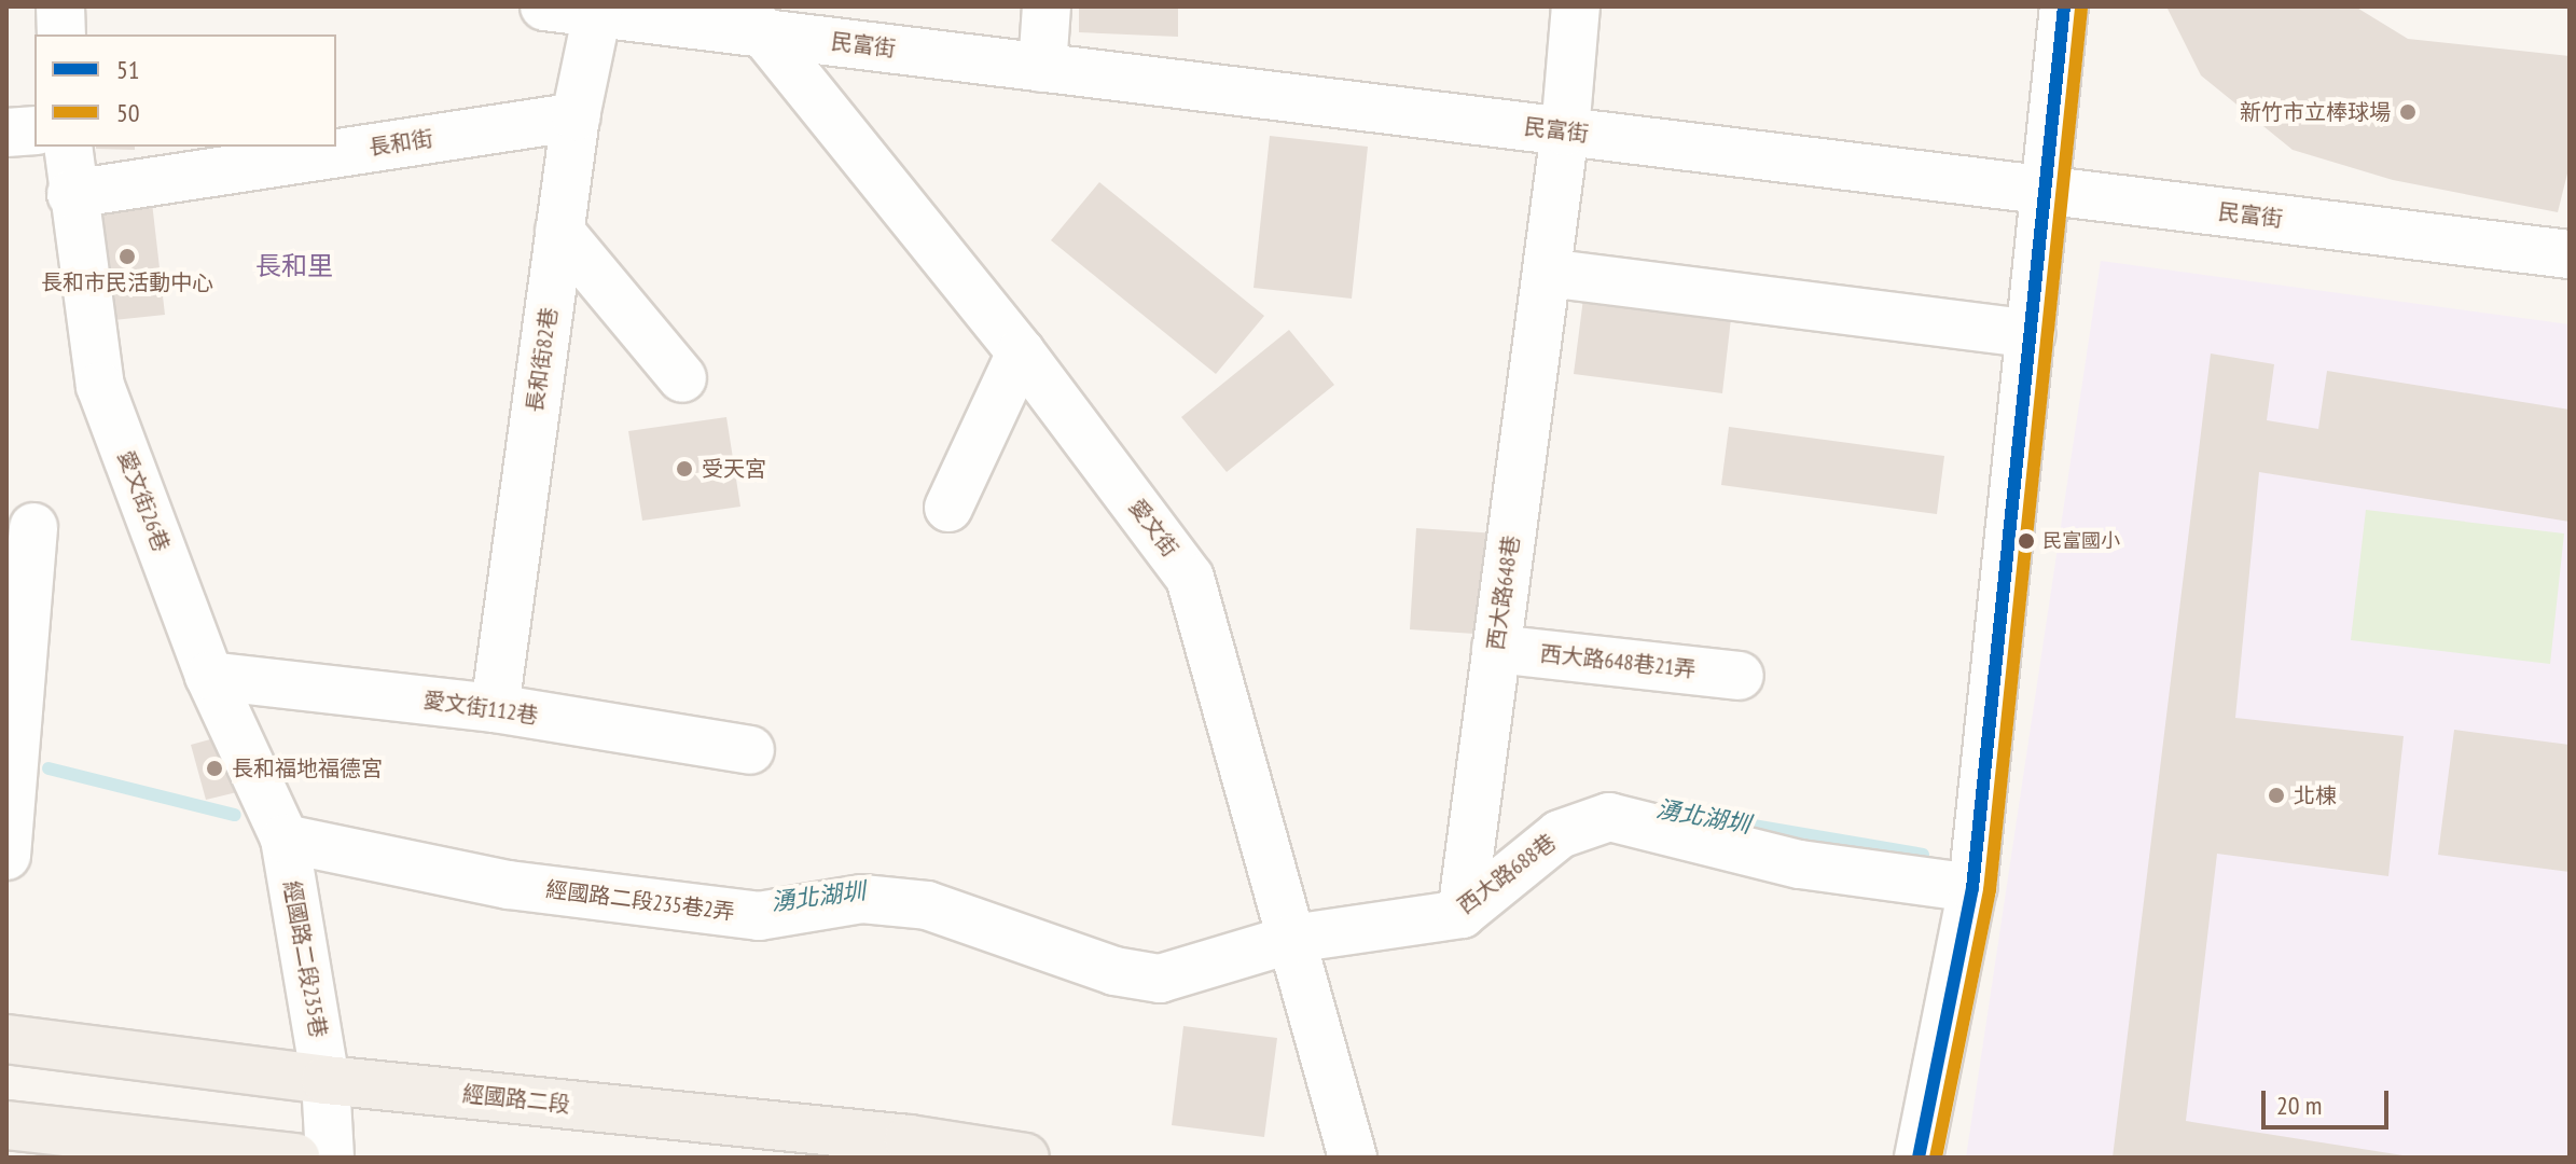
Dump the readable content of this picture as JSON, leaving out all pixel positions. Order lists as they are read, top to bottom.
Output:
{
  "streets": {
    "main road": ["經國路二段"],
    "street": [
      "民富街",
      "長和街",
      "長和街82巷",
      "愛文街26巷",
      "愛文街",
      "西大路648巷",
      "西大路648巷21弄",
      "愛文街112巷",
      "西大路688巷",
      "經國路二段235巷2弄",
      "經國路二段235巷"
    ]
  },
  "crossings": [
    ["民富街", "長和街82巷"],
    ["民富街", "愛文街"],
    ["民富街", "西大路648巷"],
    ["長和街", "長和街82巷"],
    ["長和街", "愛文街26巷"],
    ["長和街82巷", "愛文街112巷"],
    ["愛文街26巷", "愛文街112巷"],
    ["愛文街26巷", "經國路二段235巷2弄"],
    ["愛文街26巷", "經國路二段235巷"],
    ["愛文街", "西大路688巷"],
    ["愛文街", "經國路二段235巷2弄"],
    ["西大路648巷", "西大路648巷21弄"],
    ["西大路648巷", "西大路688巷"],
    ["西大路688巷", "經國路二段235巷2弄"],
    ["經國路二段235巷2弄", "經國路二段235巷"],
    ["經國路二段235巷", "經國路二段"]
  ],
  "districts": ["長和里"],
  "water": ["湧北湖圳"],
  "places": [
    "新竹市立棒球場",
    "長和市民活動中心",
    "受天宮",
    "民富國小",
    "長和福地福德宮",
    "北棟"
  ],
  "lines": ["transit line 51", "transit line 50"],
  "legend": ["51", "50"],
  "scale_bar": "20 m"
}
